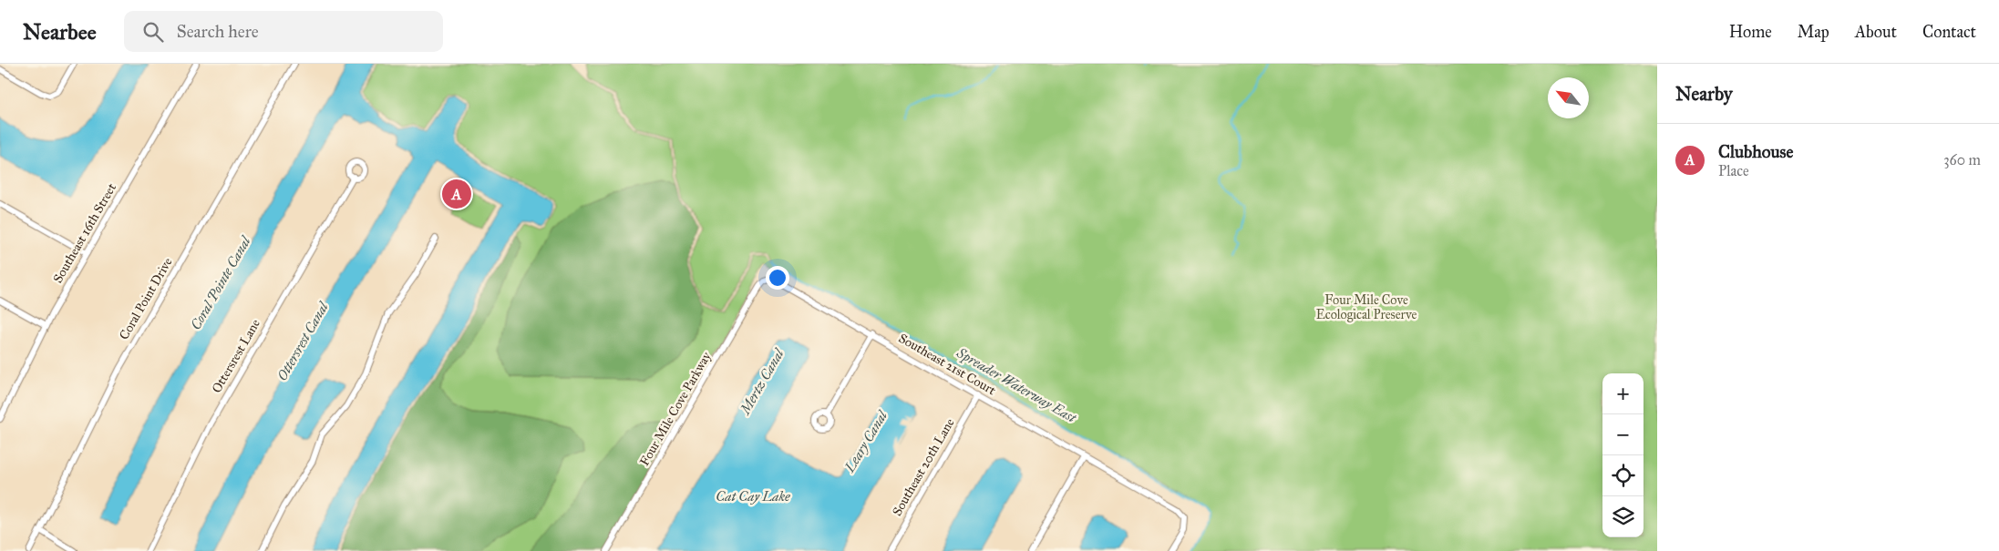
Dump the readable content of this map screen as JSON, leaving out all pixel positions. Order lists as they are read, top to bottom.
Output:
{
  "streets": {
    "street": [
      "Southeast 16th Street",
      "Coral Point Drive",
      "Ottersrest Lane",
      "Southeast 21st Court",
      "Four Mile Cove Parkway",
      "Southeast 20th Lane"
    ]
  },
  "crossings": [
    ["Southeast 21st Court", "Four Mile Cove Parkway"],
    ["Southeast 21st Court", "Southeast 20th Lane"]
  ],
  "water": [
    "Coral Pointe Canal",
    "Ottersrest Canal",
    "Mertz Canal",
    "Spreader Waterway East",
    "Leary Canal",
    "Cat Cay Lake"
  ],
  "parks": ["Four Mile Cove Ecological Preserve"],
  "north": "top left",
  "page": {
    "header": "Nearbee",
    "search": "Search here",
    "nav": [
      "Home",
      "Map",
      "About",
      "Contact"
    ],
    "heading": "Nearby",
    "list": [
      {
        "mark": "A",
        "name": "Clubhouse",
        "note": "Place",
        "value": "360 m"
      }
    ],
    "pins": "A",
    "map_buttons": ["+", "−"]
  }
}
